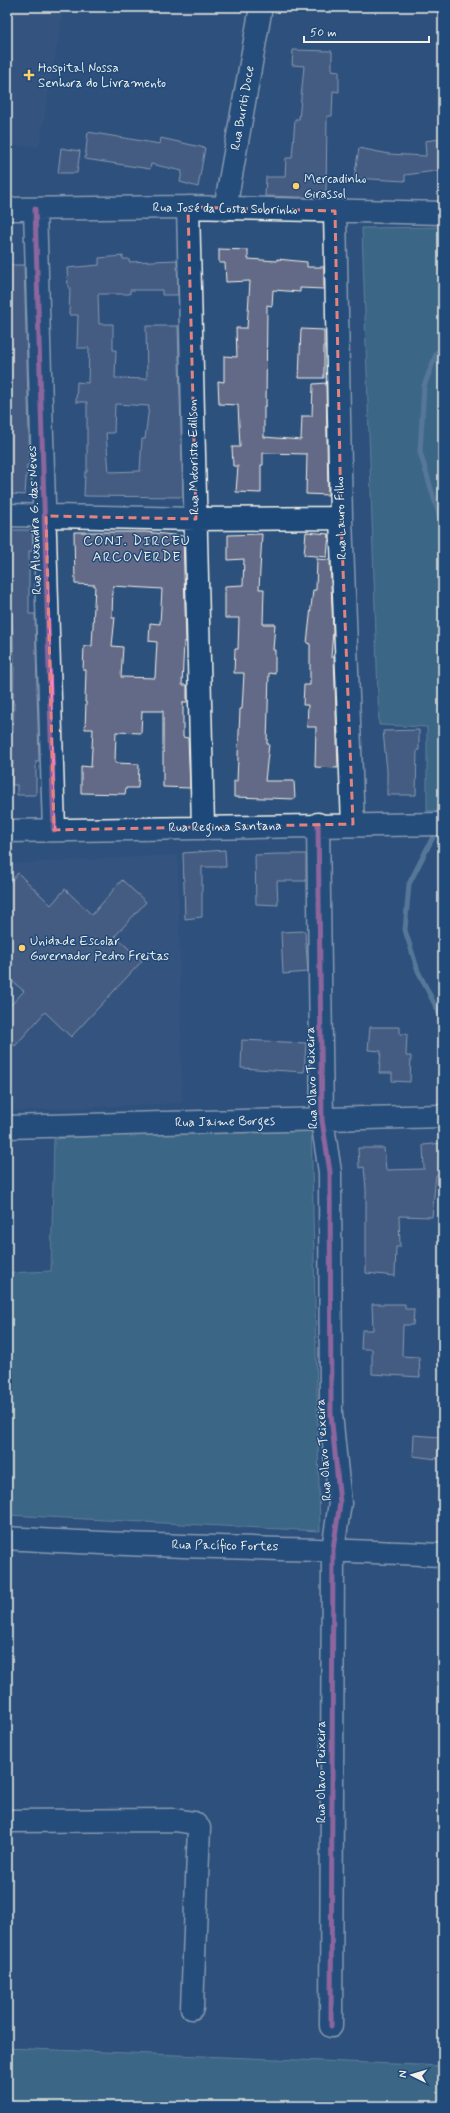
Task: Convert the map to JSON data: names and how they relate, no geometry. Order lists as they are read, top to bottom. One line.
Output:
{"streets":{"street":["Rua Buriti Doce","Rua José da Costa Sobrinho","Rua Motorista Edilson","Rua Lauro Filho","Rua Alexandra G. das Neves","Rua Regina Santana","Rua Olavo Teixeira","Rua Jaime Borges","Rua Pacífico Fortes"]},"crossings":[["Rua Buriti Doce","Rua José da Costa Sobrinho"],["Rua José da Costa Sobrinho","Rua Motorista Edilson"],["Rua José da Costa Sobrinho","Rua Lauro Filho"],["Rua José da Costa Sobrinho","Rua Alexandra G. das Neves"],["Rua Motorista Edilson","Rua Regina Santana"],["Rua Lauro Filho","Rua Regina Santana"],["Rua Alexandra G. das Neves","Rua Regina Santana"],["Rua Regina Santana","Rua Olavo Teixeira"],["Rua Olavo Teixeira","Rua Jaime Borges"],["Rua Olavo Teixeira","Rua Pacífico Fortes"]],"districts":["CONJ. DIRCEU ARCOVERDE"],"places":{"health":["Hospital Nossa Senhora do Livramento"],"other":["Mercadinho Girassol","Unidade Escolar Governador Pedro Freitas"]},"scale_bar":"50 m","north":"left"}
